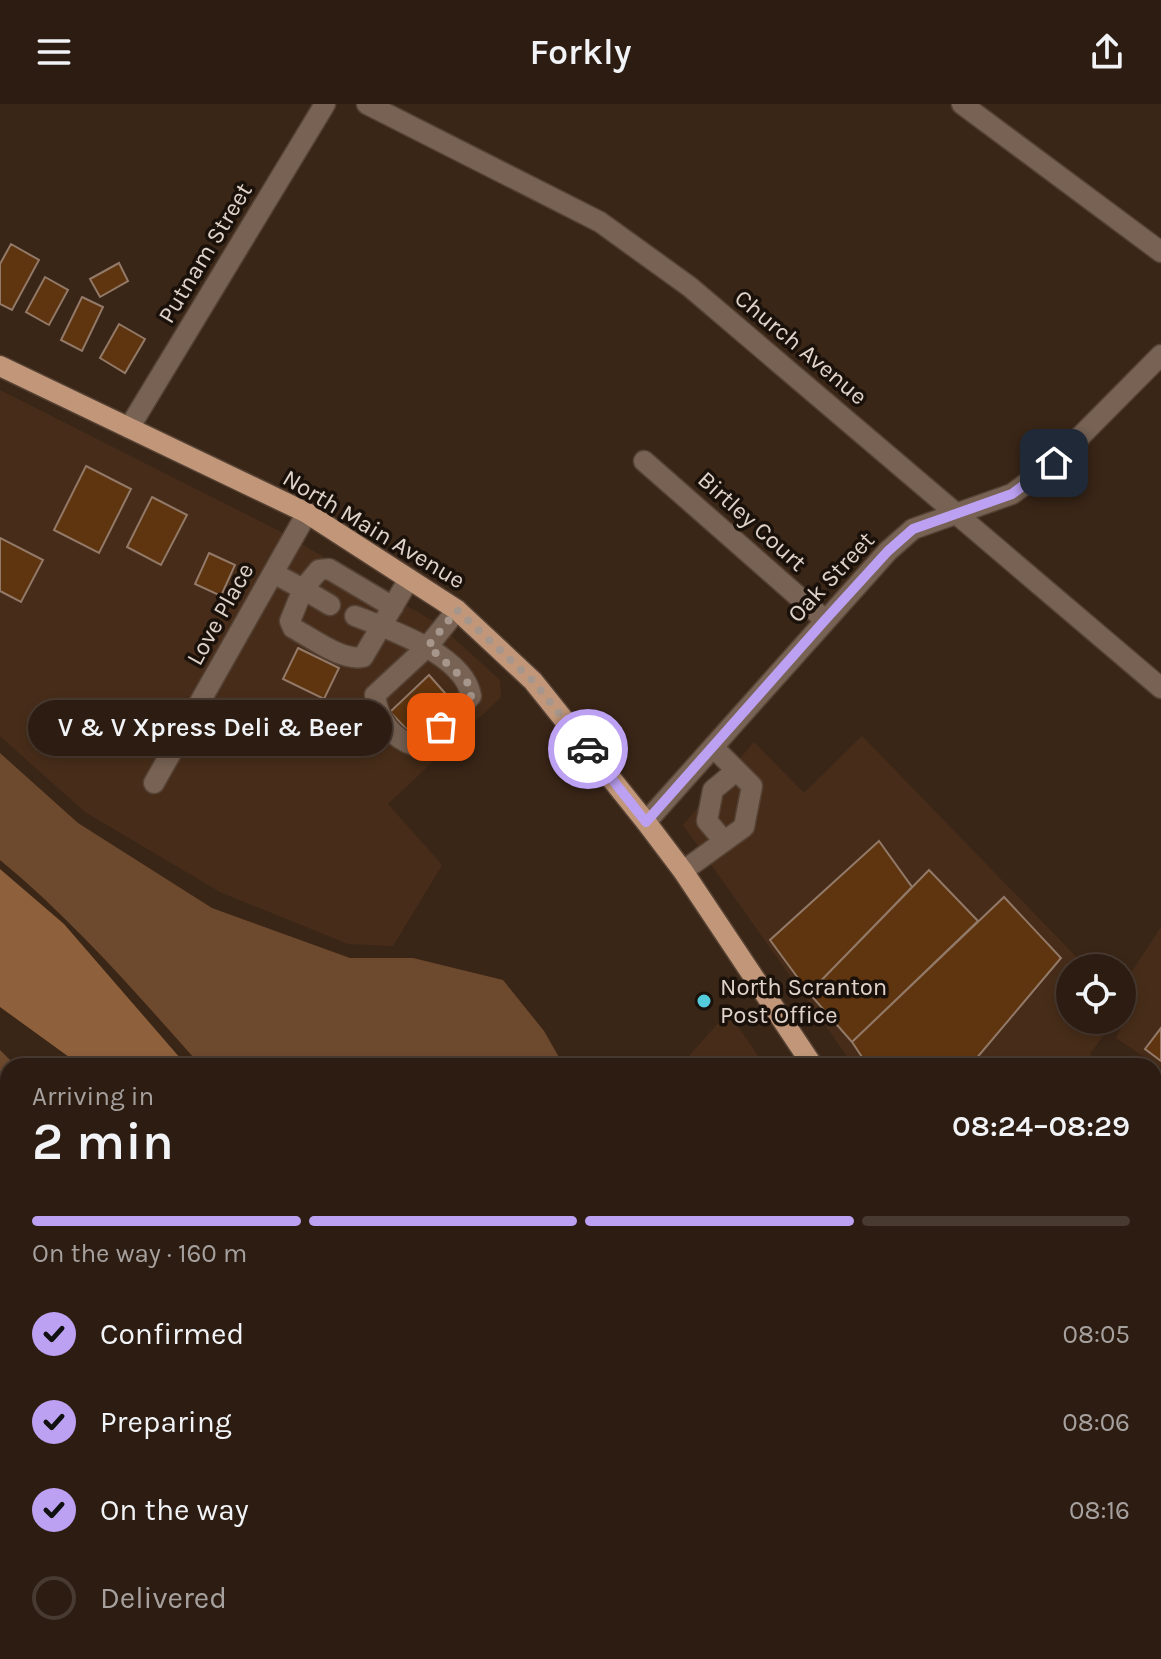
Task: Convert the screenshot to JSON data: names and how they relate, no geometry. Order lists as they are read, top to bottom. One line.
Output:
{"streets":{"main road":["North Main Avenue"],"street":["Putnam Street","Church Avenue","Birtley Court","Oak Street","Love Place"]},"crossings":[["Putnam Street","North Main Avenue"],["Church Avenue","Oak Street"],["Birtley Court","Oak Street"],["North Main Avenue","Oak Street"],["North Main Avenue","Love Place"]],"places":["V & V Xpress Deli & Beer","North Scranton Post Office"],"page":{"header":"Forkly","bubble":"V & V Xpress Deli & Beer","heading":["2 min","Arriving in","08:24–08:29"],"bar":"On the way · 160 m","list":[["Confirmed","08:05"],["Preparing","08:06"],["On the way","08:16"],"Delivered"]}}
